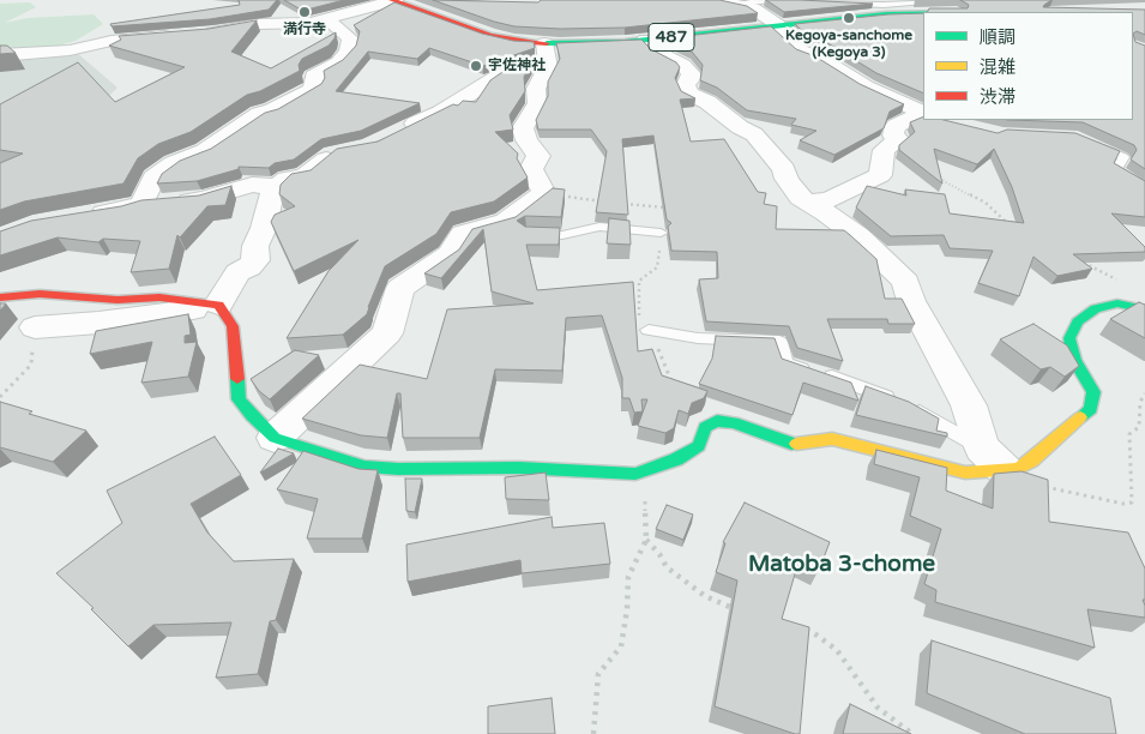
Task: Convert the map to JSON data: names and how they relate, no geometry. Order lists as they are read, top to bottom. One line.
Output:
{"streets":{"main road":["487"]},"districts":["Matoba 3-chome"],"places":["満行寺","Kegoya-sanchome (Kegoya 3)","宇佐神社"],"legend":["順調","混雑","渋滞"]}
